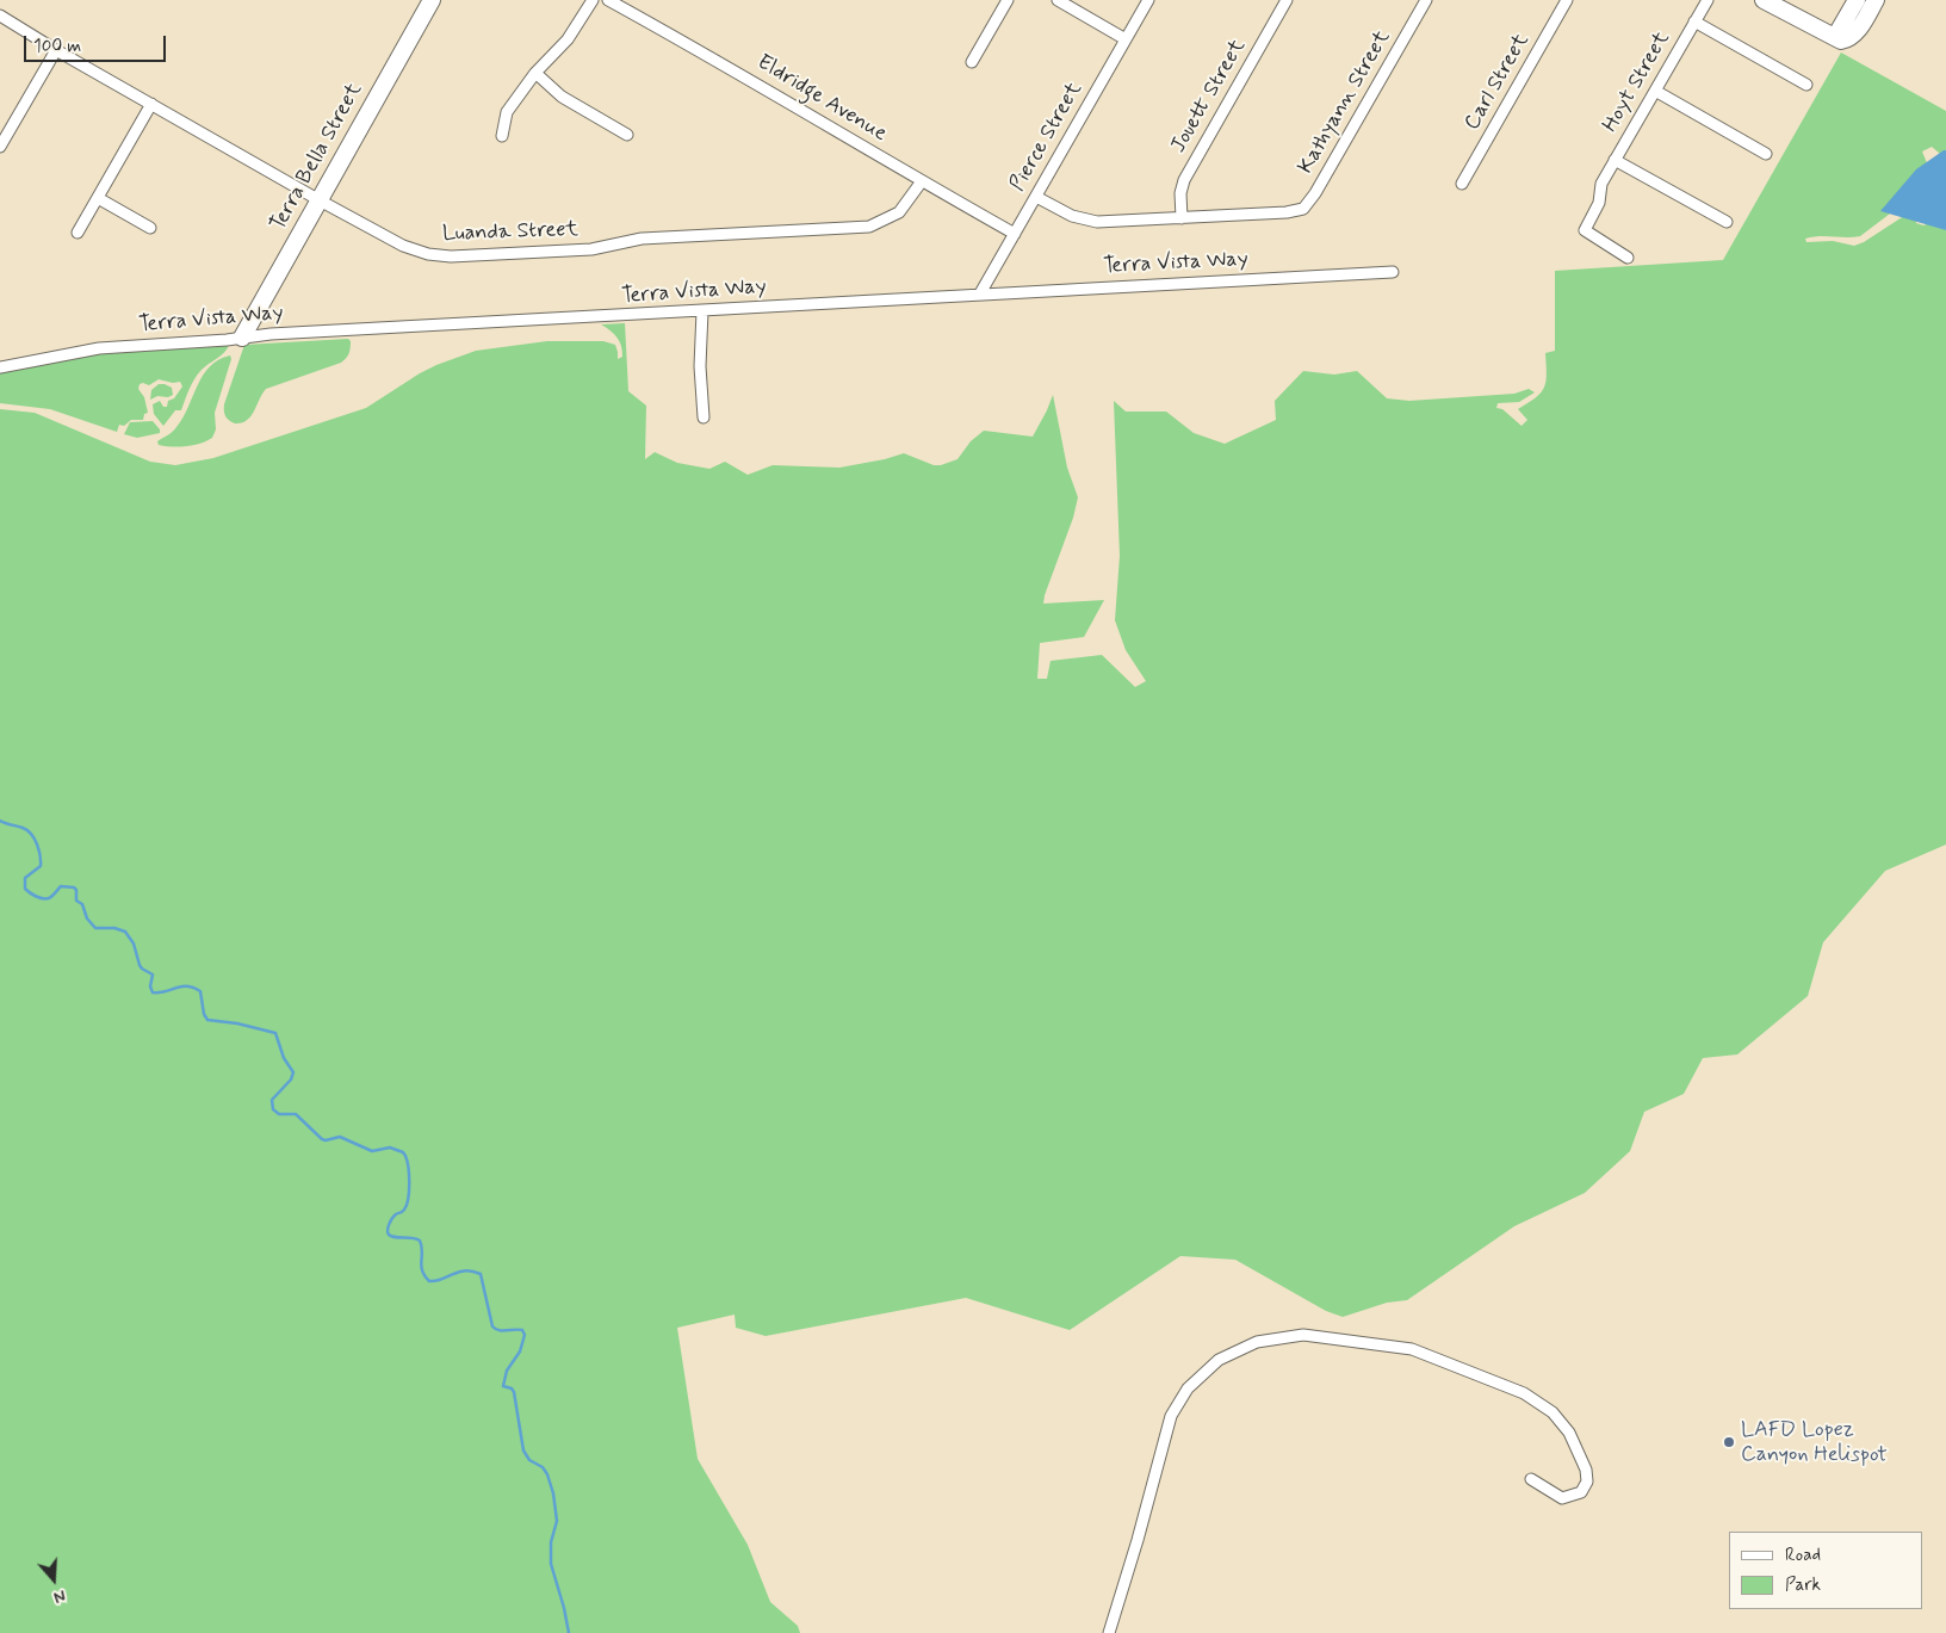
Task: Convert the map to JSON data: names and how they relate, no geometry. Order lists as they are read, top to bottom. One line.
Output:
{"streets":{"street":["Carl Street","Hoyt Street","Jouett Street","Eldridge Avenue","Kathyann Street","Pierce Street","Terra Bella Street","Luanda Street","Terra Vista Way"]},"crossings":[["Jouett Street","Kathyann Street"],["Eldridge Avenue","Pierce Street"],["Eldridge Avenue","Luanda Street"],["Pierce Street","Terra Vista Way"],["Terra Bella Street","Luanda Street"],["Terra Bella Street","Terra Vista Way"]],"places":["LAFD Lopez Canyon Helispot"],"legend":["Road","Park"],"scale_bar":"100 m","north":"bottom"}
